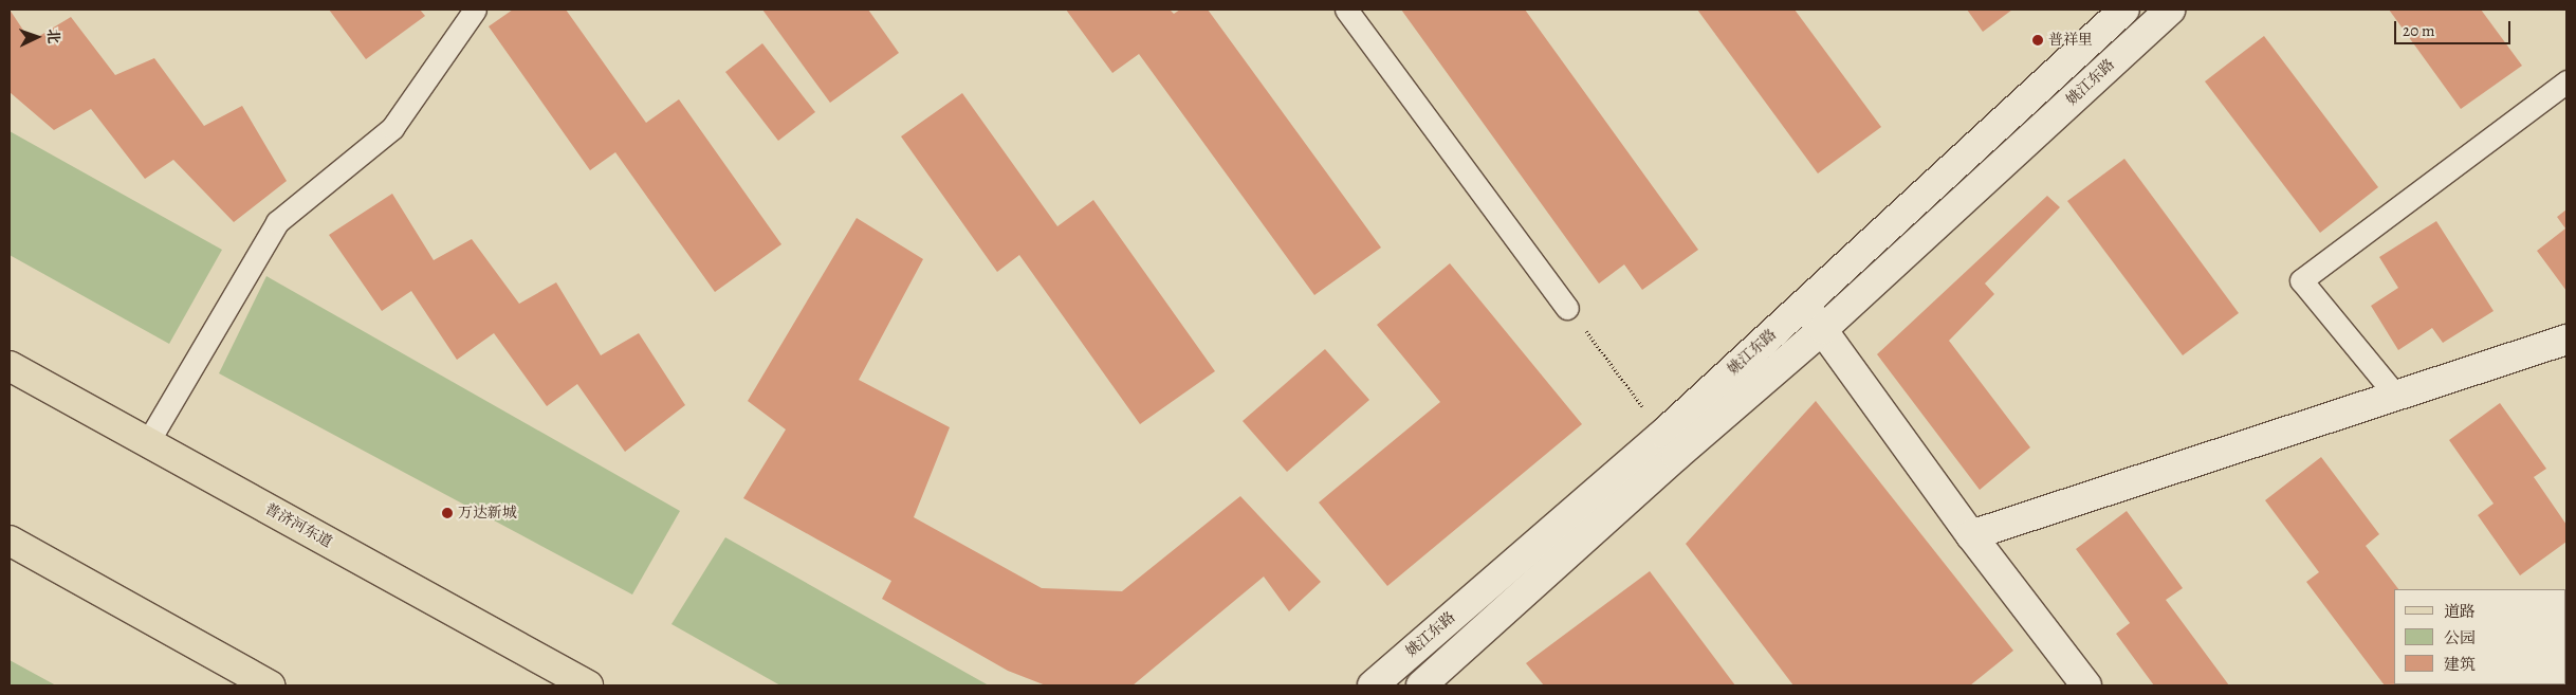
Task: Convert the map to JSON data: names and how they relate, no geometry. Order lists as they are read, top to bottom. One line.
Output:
{"streets":{"main road":["普济河东道"],"street":["姚江东路"]},"places":["普祥里","万达新城"],"legend":["道路","公园","建筑"],"scale_bar":"20 m","north":"right"}
